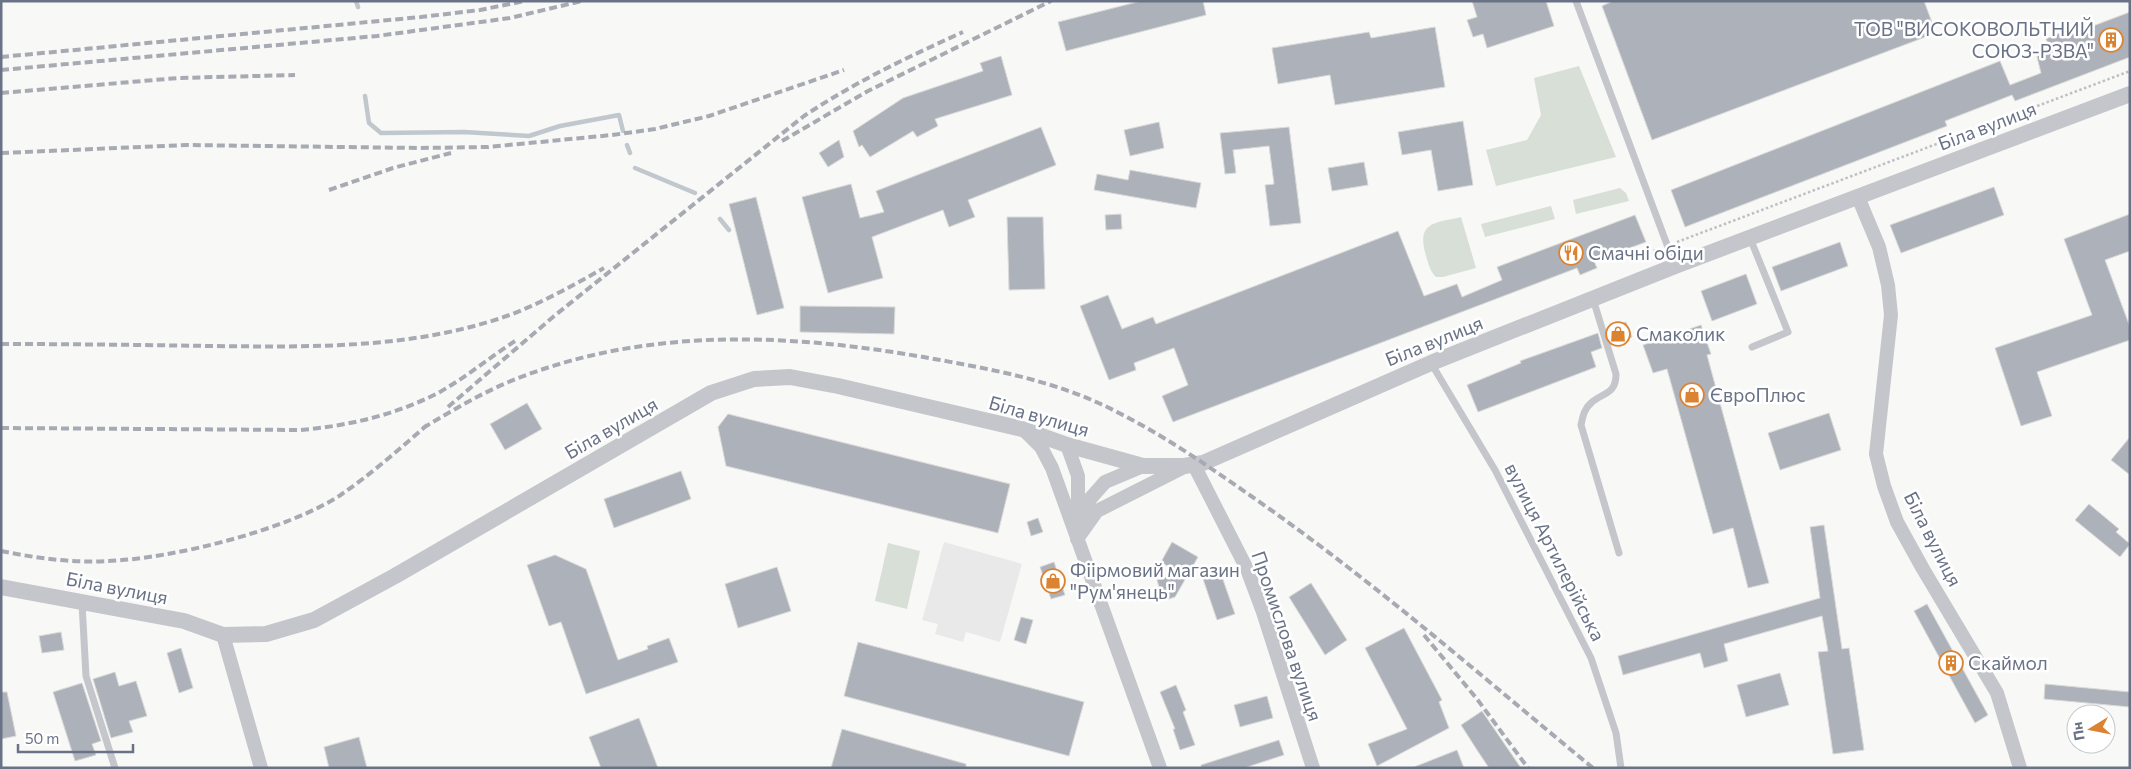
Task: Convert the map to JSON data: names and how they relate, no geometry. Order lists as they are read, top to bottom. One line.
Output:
{"streets":{"street":["Біла вулиця","Промислова вулиця"],"lane":["вулиця Артилерійська"]},"crossings":[["Біла вулиця","вулиця Артилерійська"],["Біла вулиця","Промислова вулиця"]],"places":{"building":["ТОВ \"ВИСОКОВОЛЬТНИЙ СОЮЗ-РЗВА\"","Скаймол"],"restaurant":["Смачні обіди"],"shop":["Смаколик","ЄвроПлюс","Фіірмовий магазин \"Рум'янець\""]},"scale_bar":"50 m","north":"left"}
